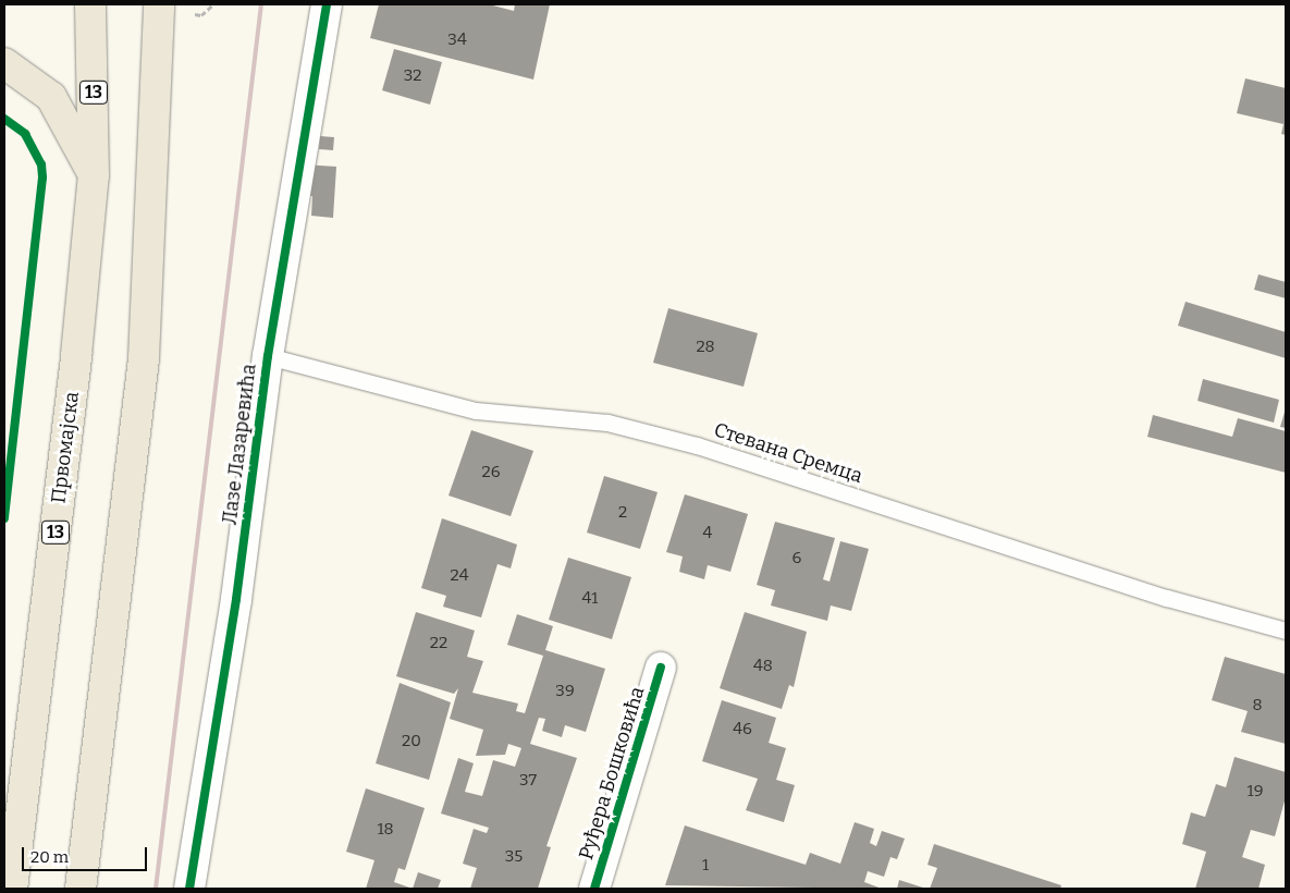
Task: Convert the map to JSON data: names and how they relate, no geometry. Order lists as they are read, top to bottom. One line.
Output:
{"streets":{"main road":["13","Првомајска"],"street":["Лазе Лазаревића","Руђера Бошковића"],"lane":["Стевана Сремца"]},"crossings":[["Лазе Лазаревића","Стевана Сремца"]],"house_numbers":["34","32","28","26","2","4","6","24","41","22","48","39","8","46","20","37","19","18","35","1"],"scale_bar":"20 m"}
